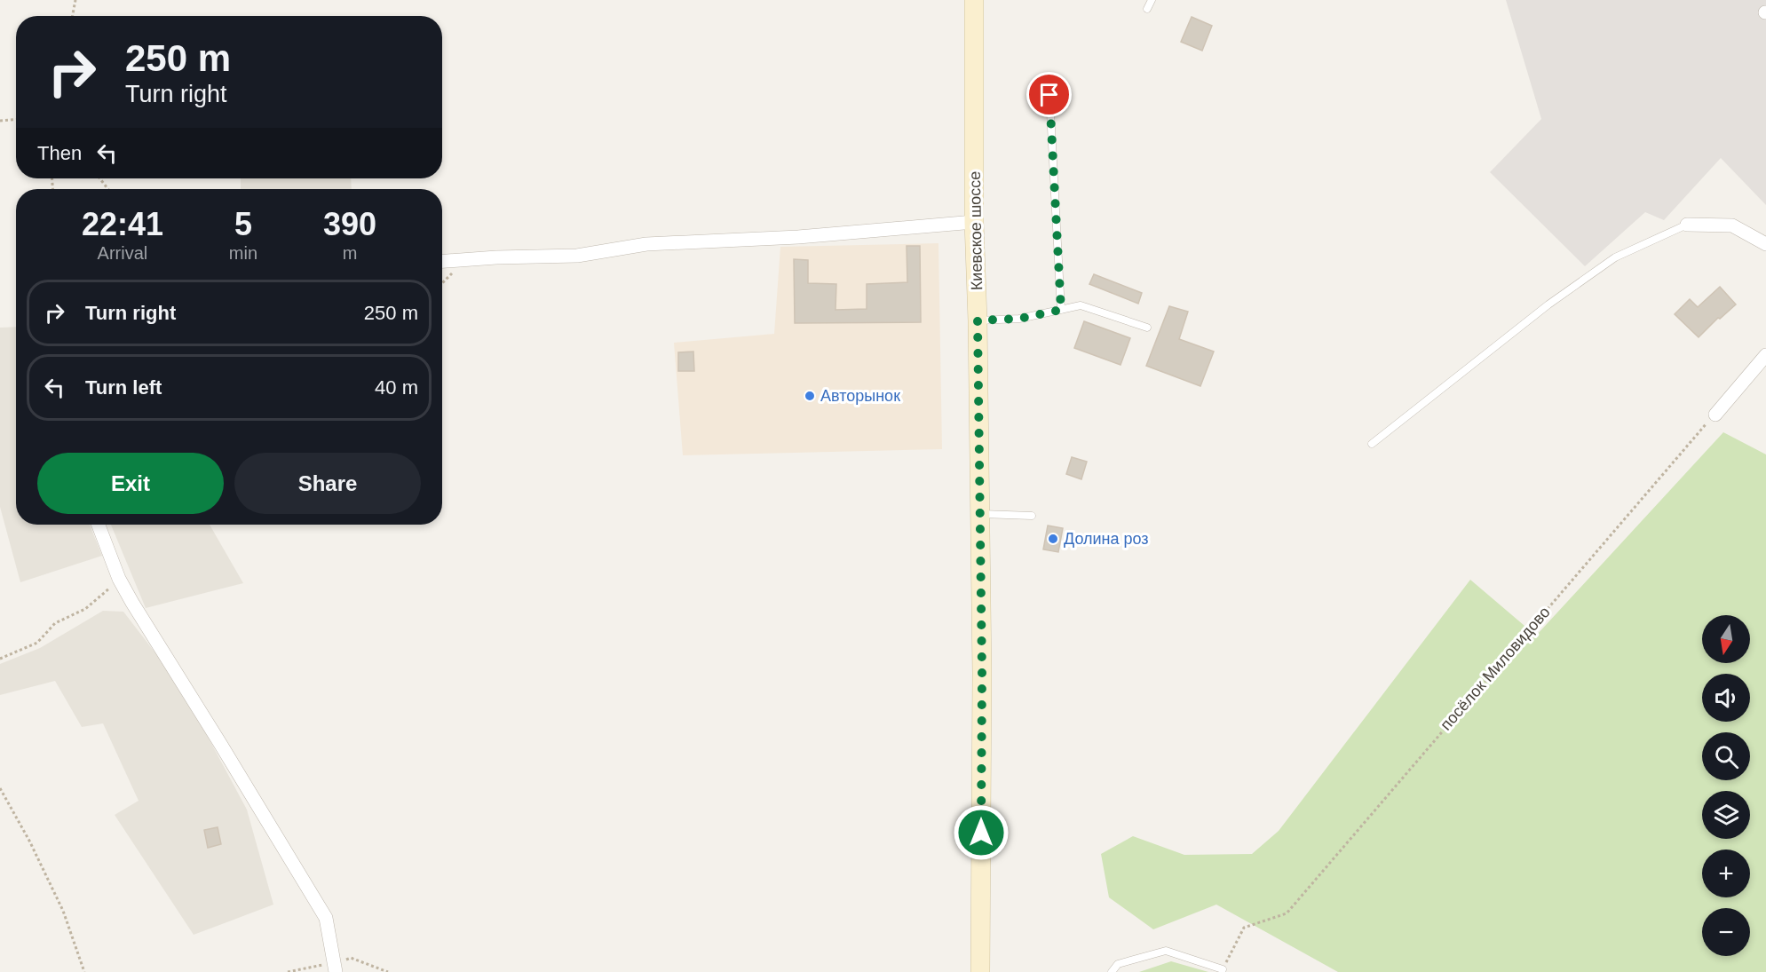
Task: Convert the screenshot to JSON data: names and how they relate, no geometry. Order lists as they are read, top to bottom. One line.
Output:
{"streets":{"main road":["Киевское шоссе"],"path":["посёлок Миловидово"]},"places":["Авторынок","Долина роз"],"north":"bottom","page":{"turn":["250 m","Turn right"],"then":"Then","eta":["22:41","Arrival","5","min","390","m"],"list":[{"name":"Turn right","value":"250 m"},{"name":"Turn left","value":"40 m"}],"buttons":["Exit","Share"],"map_buttons":["+","−"]}}
